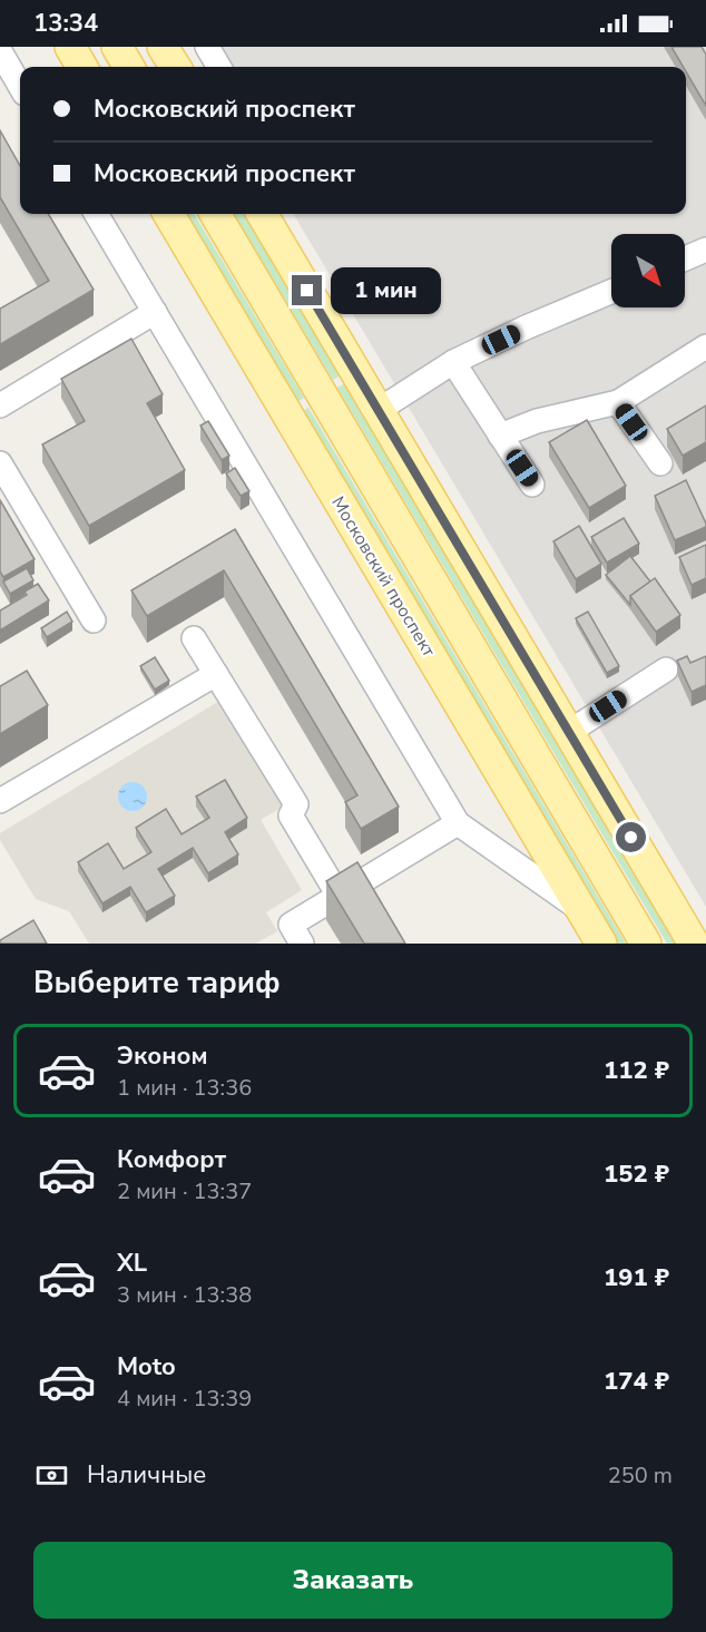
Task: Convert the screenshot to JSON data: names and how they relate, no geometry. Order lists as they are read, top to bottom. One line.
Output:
{"streets":{"main road":["Московский проспект"]},"north":"bottom right","page":{"status":"13:34","banner":["Московский проспект","Московский проспект"],"bubble":"1 мин","heading":"Выберите тариф","list":[{"name":"Эконом","note":"1 мин · 13:36","value":"112 ₽"},{"name":"Комфорт","note":"2 мин · 13:37","value":"152 ₽"},{"name":"XL","note":"3 мин · 13:38","value":"191 ₽"},{"name":"Moto","note":"4 мин · 13:39","value":"174 ₽"}],"pay":["Наличные","250 m"],"buttons":"Заказать"}}
